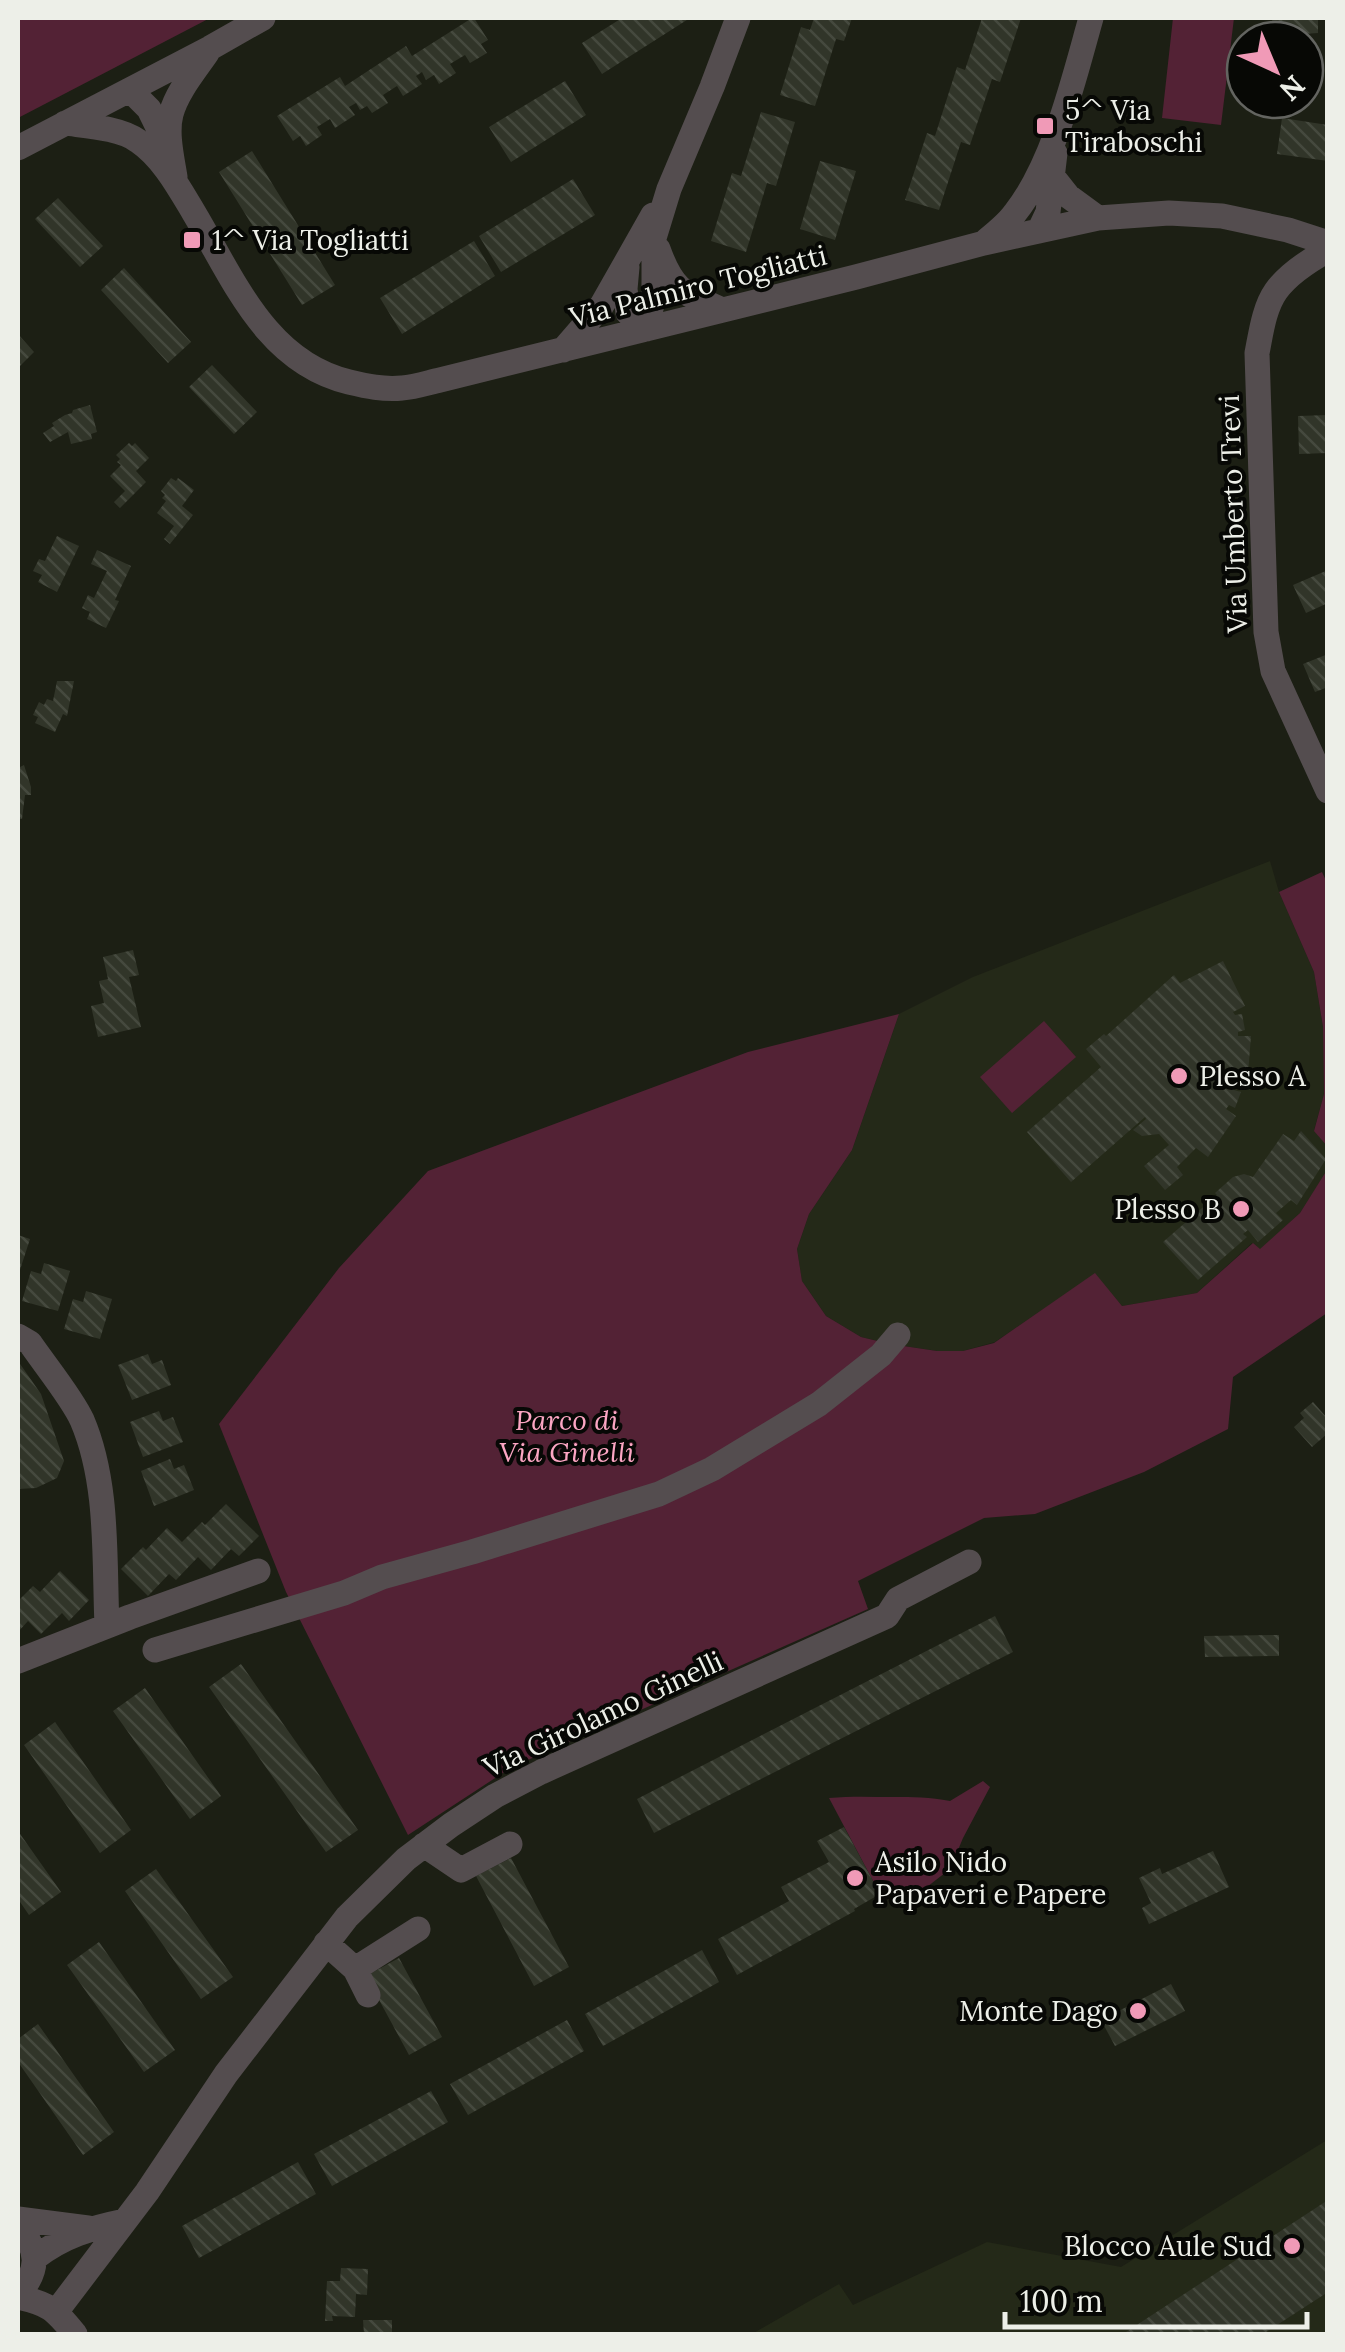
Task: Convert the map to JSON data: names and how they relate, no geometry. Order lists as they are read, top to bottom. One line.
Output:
{"streets":{"street":["Via Palmiro Togliatti","Via Umberto Trevi","Via Girolamo Ginelli"]},"crossings":[["Via Palmiro Togliatti","Via Umberto Trevi"]],"parks":["Parco di Via Ginelli"],"places":{"transit":["5^ Via Tiraboschi","1^ Via Togliatti"],"other":["Plesso A","Plesso B","Asilo Nido Papaveri e Papere","Monte Dago","Blocco Aule Sud"]},"scale_bar":"100 m","north":"bottom right"}
